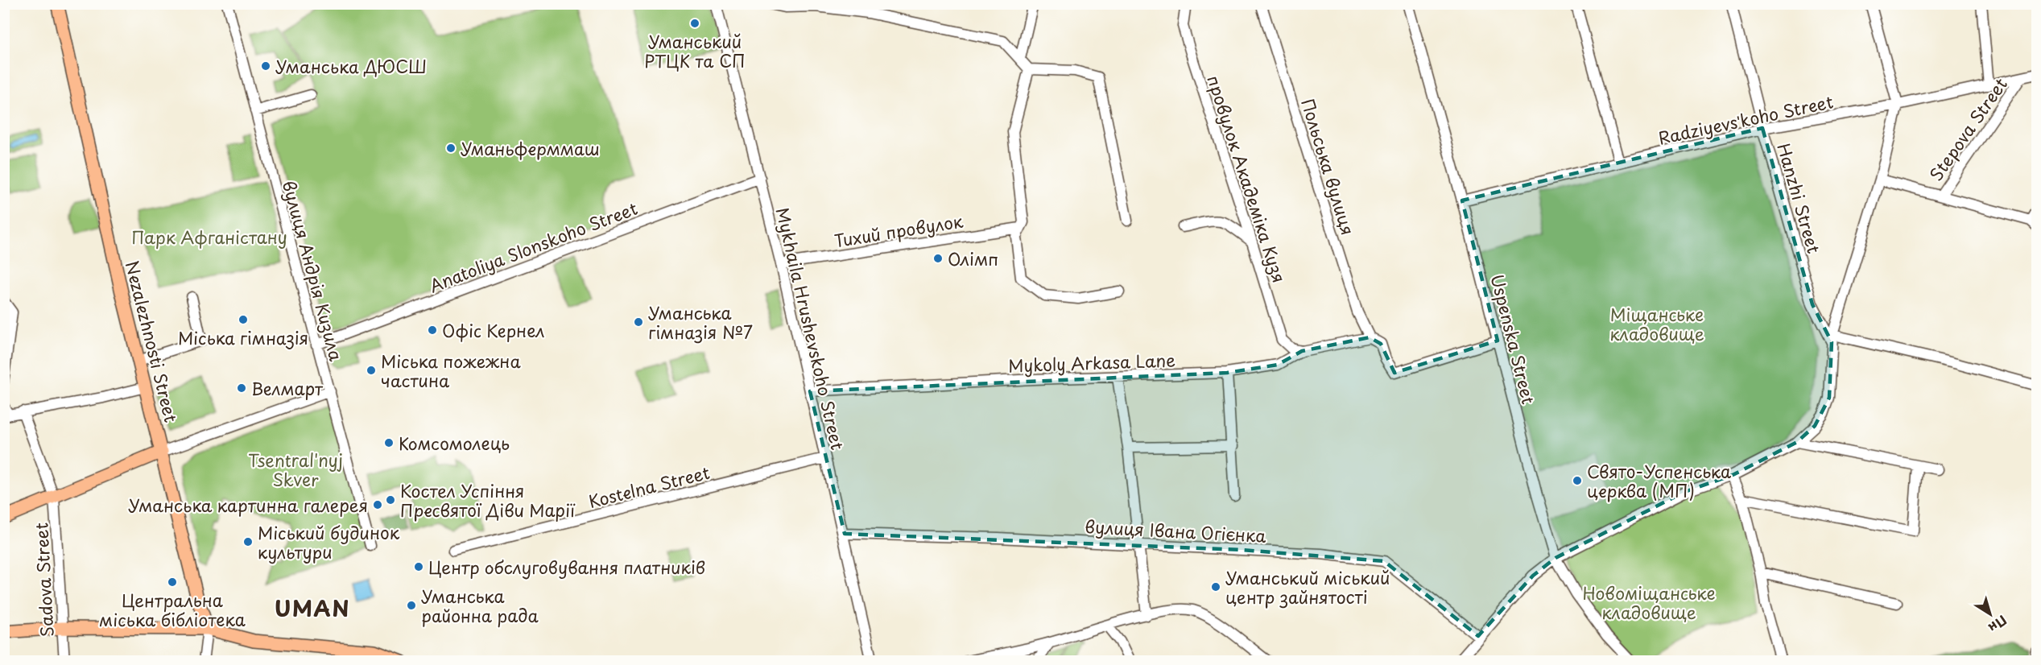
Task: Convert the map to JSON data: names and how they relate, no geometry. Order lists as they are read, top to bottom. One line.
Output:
{"streets":{"main road":["Nezalezhnosti Street"],"street":["Radziyevsʹkoho Street","Stepova Street","Польська вулиця","провулок Академіка Кузя","Hanzhi Street","Тихий провулок","Anatoliya Slonskoho Street","вулиця Андрія Кизила","Mykhaila Hrushevskoho Street","Uspenska Street","Mykoly Arkasa Lane","Kostelna Street","вулиця Івана Огієнка","Sadova Street"]},"crossings":[["Radziyevsʹkoho Street","Stepova Street"],["Radziyevsʹkoho Street","Hanzhi Street"],["Radziyevsʹkoho Street","Uspenska Street"],["Польська вулиця","Uspenska Street"],["Польська вулиця","Mykoly Arkasa Lane"],["провулок Академіка Кузя","Mykoly Arkasa Lane"],["Тихий провулок","Mykhaila Hrushevskoho Street"],["Anatoliya Slonskoho Street","вулиця Андрія Кизила"],["Anatoliya Slonskoho Street","Mykhaila Hrushevskoho Street"],["Mykhaila Hrushevskoho Street","Mykoly Arkasa Lane"],["Mykhaila Hrushevskoho Street","Kostelna Street"],["Mykhaila Hrushevskoho Street","вулиця Івана Огієнка"]],"districts":["UMAN"],"parks":["Парк Афганістану","Міщанське кладовище","Tsentral'nyj Skver","Новоміщанське кладовище"],"places":["Уманський РТЦК та СП","Уманська ДЮСШ","Уманьферммаш","Олімп","Міська гімназія","Уманська гімназія №7","Офіс Кернел","Міська пожежна частина","Велмарт","Комсомолець","Свято-Успенська церква (МП)","Костел Успіння Пресвятої Діви Марії","Уманська картинна галерея","Міський будинок культури","Центр обслуговування платників","Центральна міська бібліотека","Уманський міський центр зайнятості","Уманська районна рада"],"north":"bottom right"}
